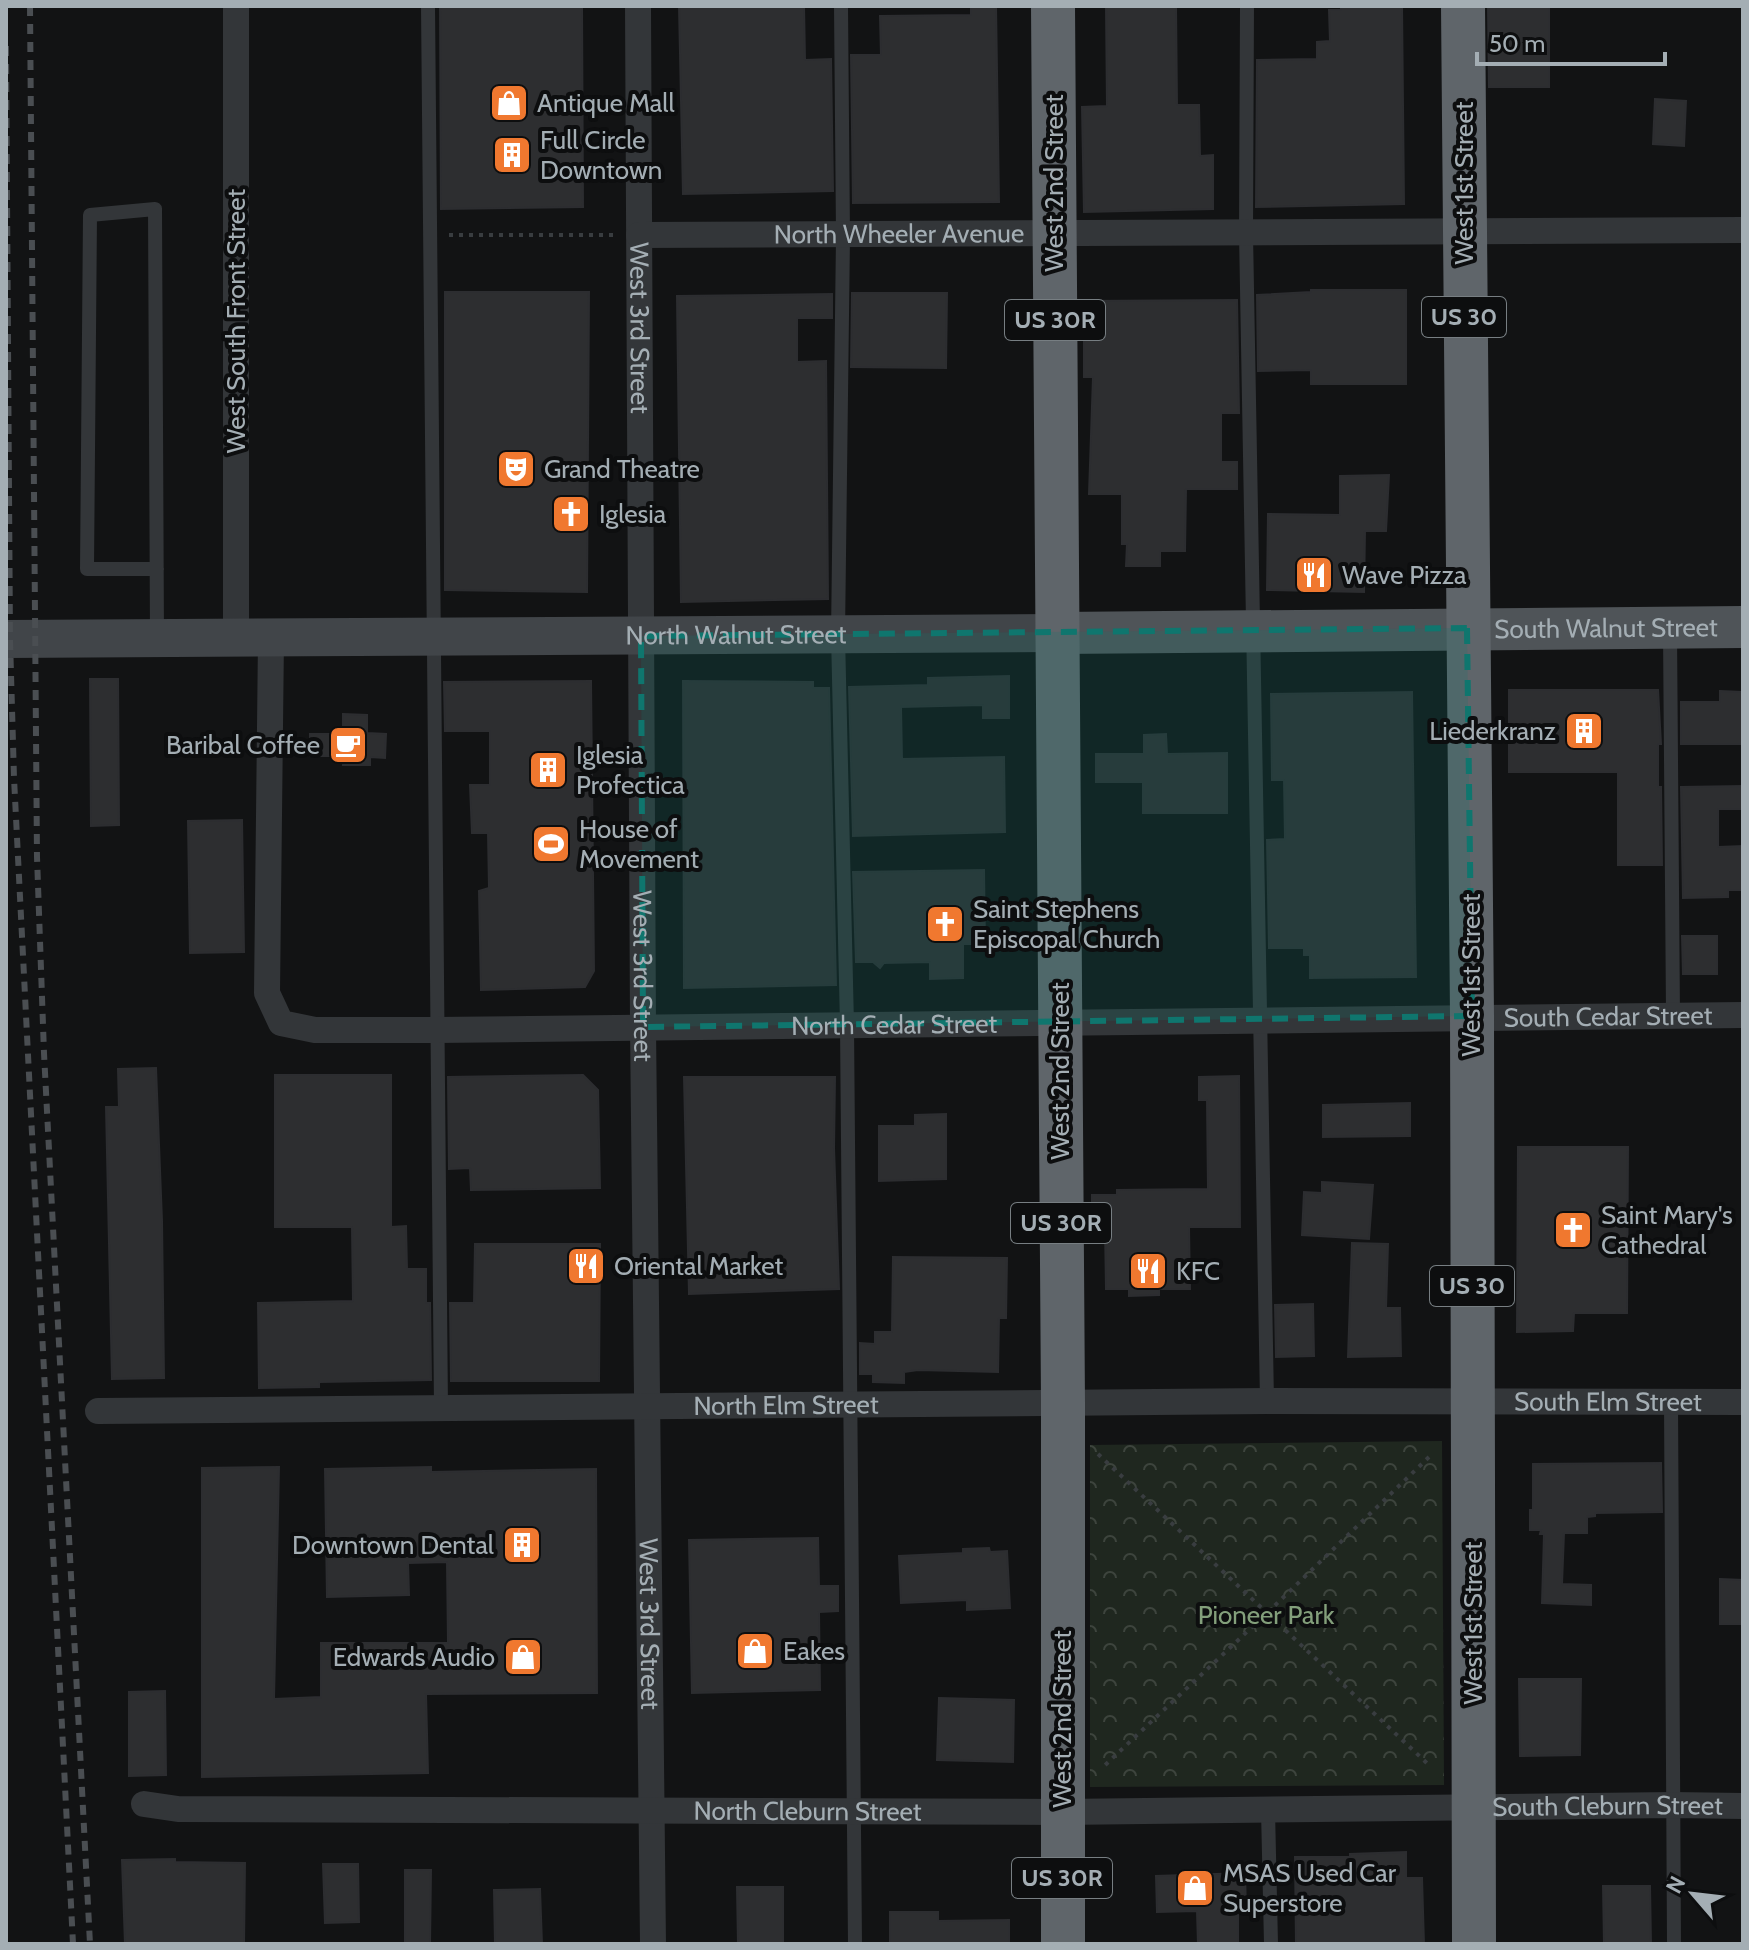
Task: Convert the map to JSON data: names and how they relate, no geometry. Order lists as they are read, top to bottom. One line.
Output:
{"streets":{"highway":["West 2nd Street","West 1st Street","US 30","US 30R"],"main road":["South Walnut Street","North Walnut Street"],"street":["North Wheeler Avenue","West South Front Street","West 3rd Street","South Cedar Street","North Cedar Street","South Elm Street","North Elm Street","South Cleburn Street","North Cleburn Street"]},"crossings":[["West 2nd Street","North Wheeler Avenue"],["West 2nd Street","North Walnut Street"],["West 2nd Street","North Cedar Street"],["West 2nd Street","North Elm Street"],["West 2nd Street","North Cleburn Street"],["West 1st Street","North Wheeler Avenue"],["West 1st Street","South Walnut Street"],["West 1st Street","North Walnut Street"],["West 1st Street","South Cedar Street"],["West 1st Street","North Cedar Street"],["West 1st Street","South Elm Street"],["West 1st Street","North Elm Street"],["West 1st Street","South Cleburn Street"],["West 1st Street","North Cleburn Street"],["North Wheeler Avenue","West 3rd Street"],["West South Front Street","North Walnut Street"],["West South Front Street","North Cedar Street"],["West 3rd Street","North Walnut Street"],["West 3rd Street","North Cedar Street"],["West 3rd Street","North Elm Street"],["West 3rd Street","North Cleburn Street"],["South Walnut Street","North Walnut Street"],["South Cedar Street","North Cedar Street"],["South Elm Street","North Elm Street"],["South Cleburn Street","North Cleburn Street"]],"parks":["Pioneer Park"],"places":{"shop":["Antique Mall","Eakes","Edwards Audio","MSAS Used Car Superstore"],"building":["Full Circle Downtown","Liederkranz","Iglesia Profectica","Downtown Dental"],"theatre":["Grand Theatre"],"church":["Iglesia","Saint Stephens Episcopal Church","Saint Mary's Cathedral"],"restaurant":["Wave Pizza","Oriental Market","KFC"],"cafe":["Baribal Coffee"],"sports":["House of Movement"]},"scale_bar":"50 m","north":"top left"}
